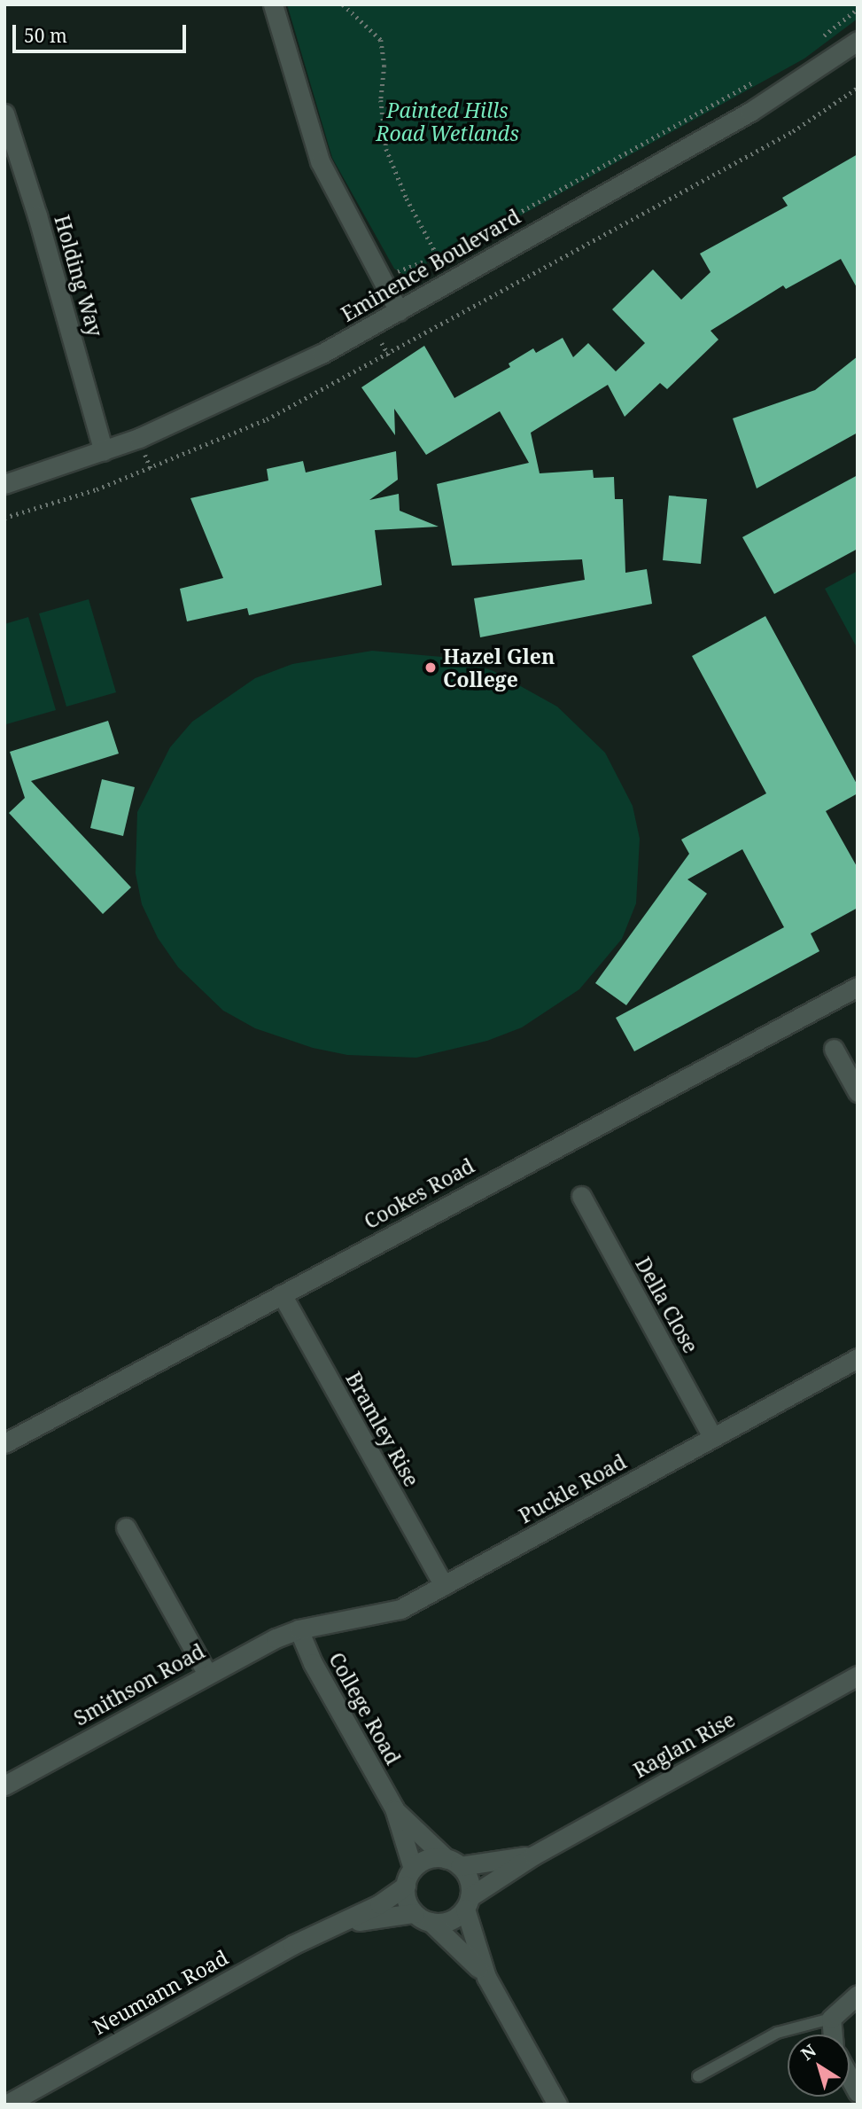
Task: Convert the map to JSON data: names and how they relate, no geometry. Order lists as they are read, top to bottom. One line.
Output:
{"streets":{"street":["Eminence Boulevard","Holding Way","Cookes Road","Della Close","Bramley Rise","Puckle Road","Smithson Road","College Road","Raglan Rise","Neumann Road"]},"crossings":[["Eminence Boulevard","Holding Way"],["Cookes Road","Bramley Rise"],["Della Close","Puckle Road"],["Bramley Rise","Puckle Road"],["Puckle Road","Smithson Road"],["Puckle Road","College Road"],["Smithson Road","College Road"],["College Road","Raglan Rise"],["College Road","Neumann Road"],["Raglan Rise","Neumann Road"]],"parks":["Painted Hills Road Wetlands"],"places":["Hazel Glen College"],"scale_bar":"50 m","north":"top left"}
